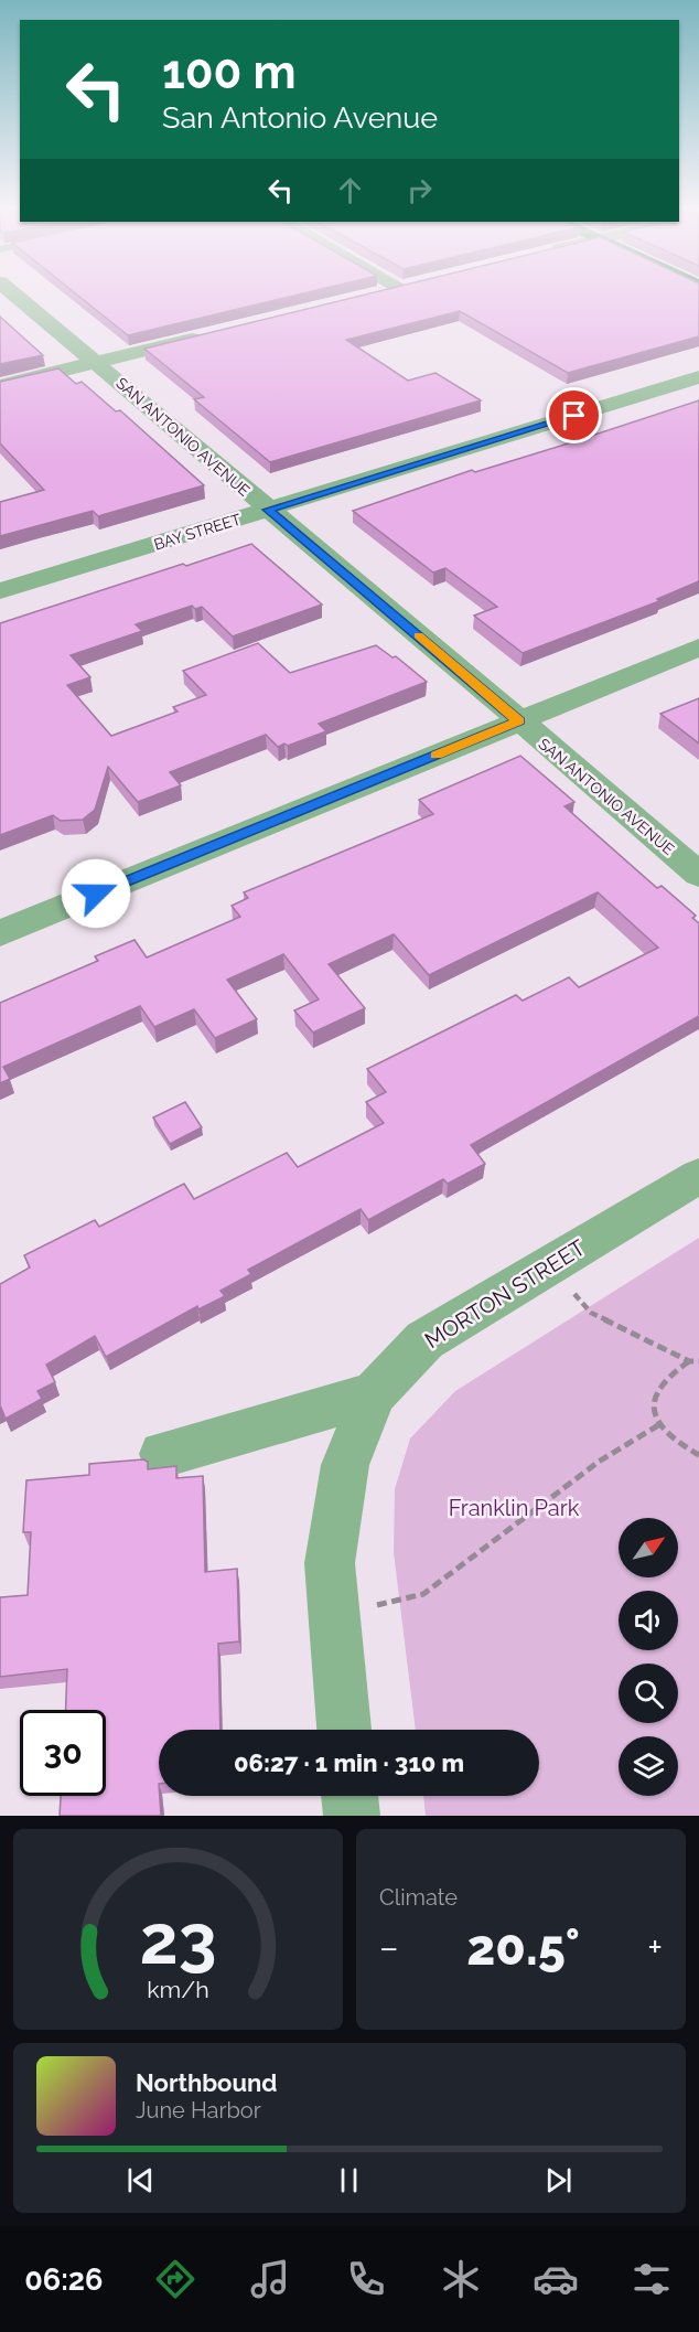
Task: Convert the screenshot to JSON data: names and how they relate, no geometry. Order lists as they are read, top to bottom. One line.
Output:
{"streets":{"street":["SAN ANTONIO AVENUE","BAY STREET","MORTON STREET"]},"crossings":[["SAN ANTONIO AVENUE","BAY STREET"]],"parks":["Franklin Park"],"north":"top right","page":{"turn":["100 m","San Antonio Avenue"],"limit":"30","trip":"06:27 · 1 min · 310 m","tile":"Climate","heat":["−","20.5°","+"],"song":["Northbound","June Harbor"],"tabs":"06:26","gauge":["23","km/h"]}}
